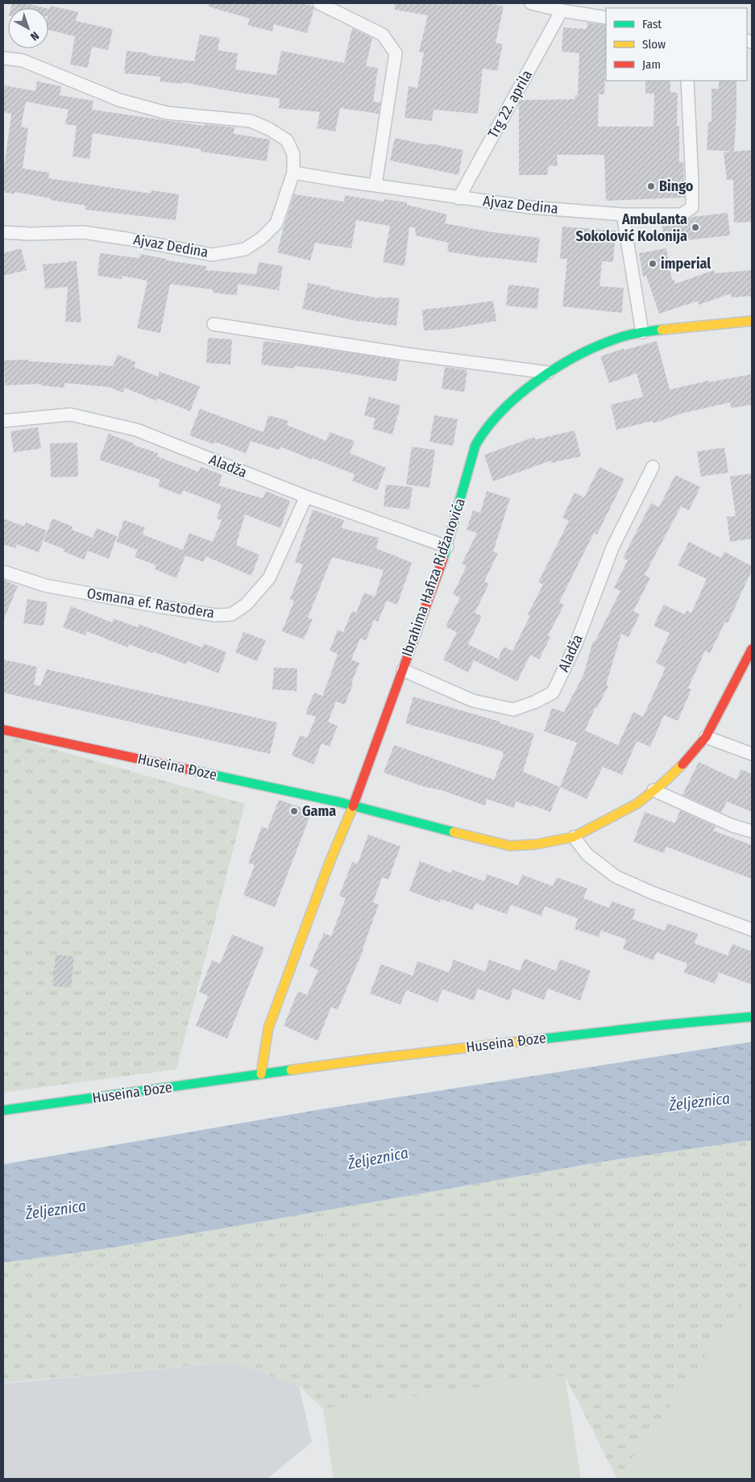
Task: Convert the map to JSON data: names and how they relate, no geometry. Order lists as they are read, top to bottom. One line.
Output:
{"streets":{"street":["Trg 22. aprila","Ajvaz Dedina","Aladža","Ibrahima Hafiza Ridžanovića","Osmana ef. Rastodera","Huseina Đoze"]},"crossings":[["Trg 22. aprila","Ajvaz Dedina"],["Aladža","Ibrahima Hafiza Ridžanovića"],["Aladža","Osmana ef. Rastodera"],["Ibrahima Hafiza Ridžanovića","Huseina Đoze"]],"water":["Željeznica"],"places":["Bingo","Ambulanta Sokolović Kolonija","imperial","Gama"],"legend":["Fast","Slow","Jam"],"north":"bottom right"}
